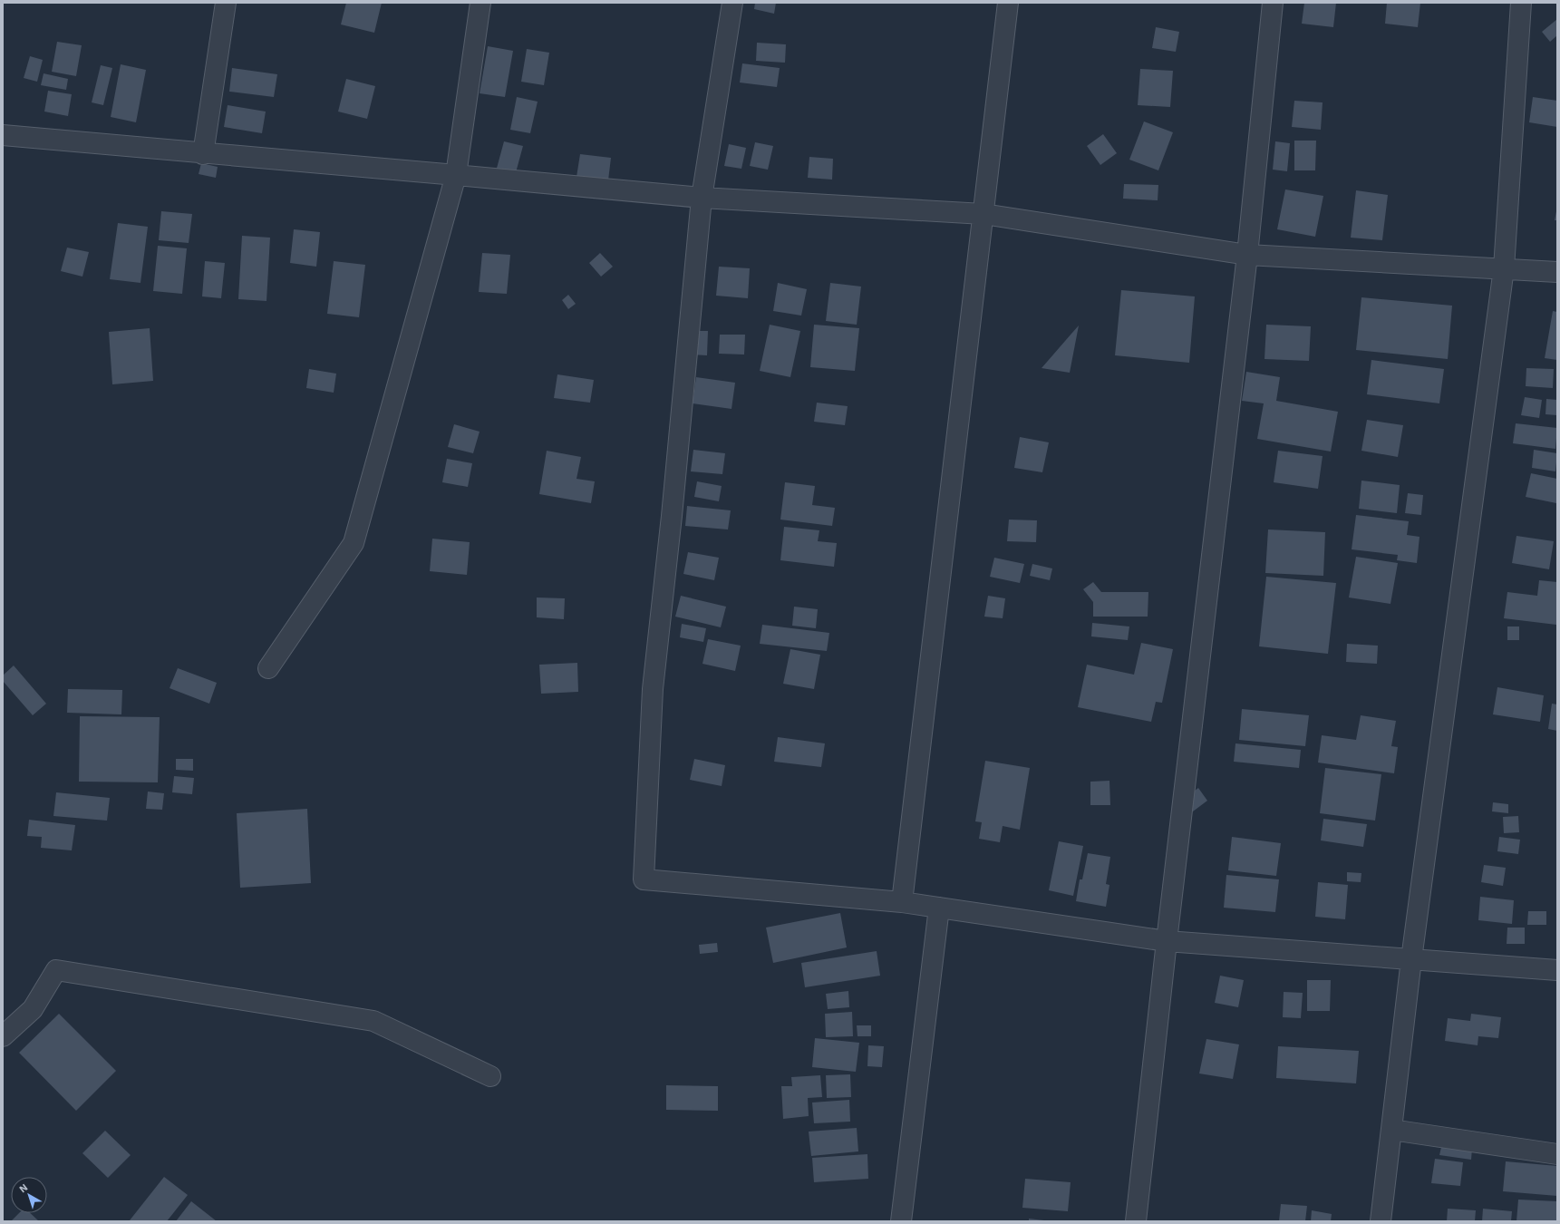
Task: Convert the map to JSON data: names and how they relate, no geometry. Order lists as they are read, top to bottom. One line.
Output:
{"north":"top left"}
